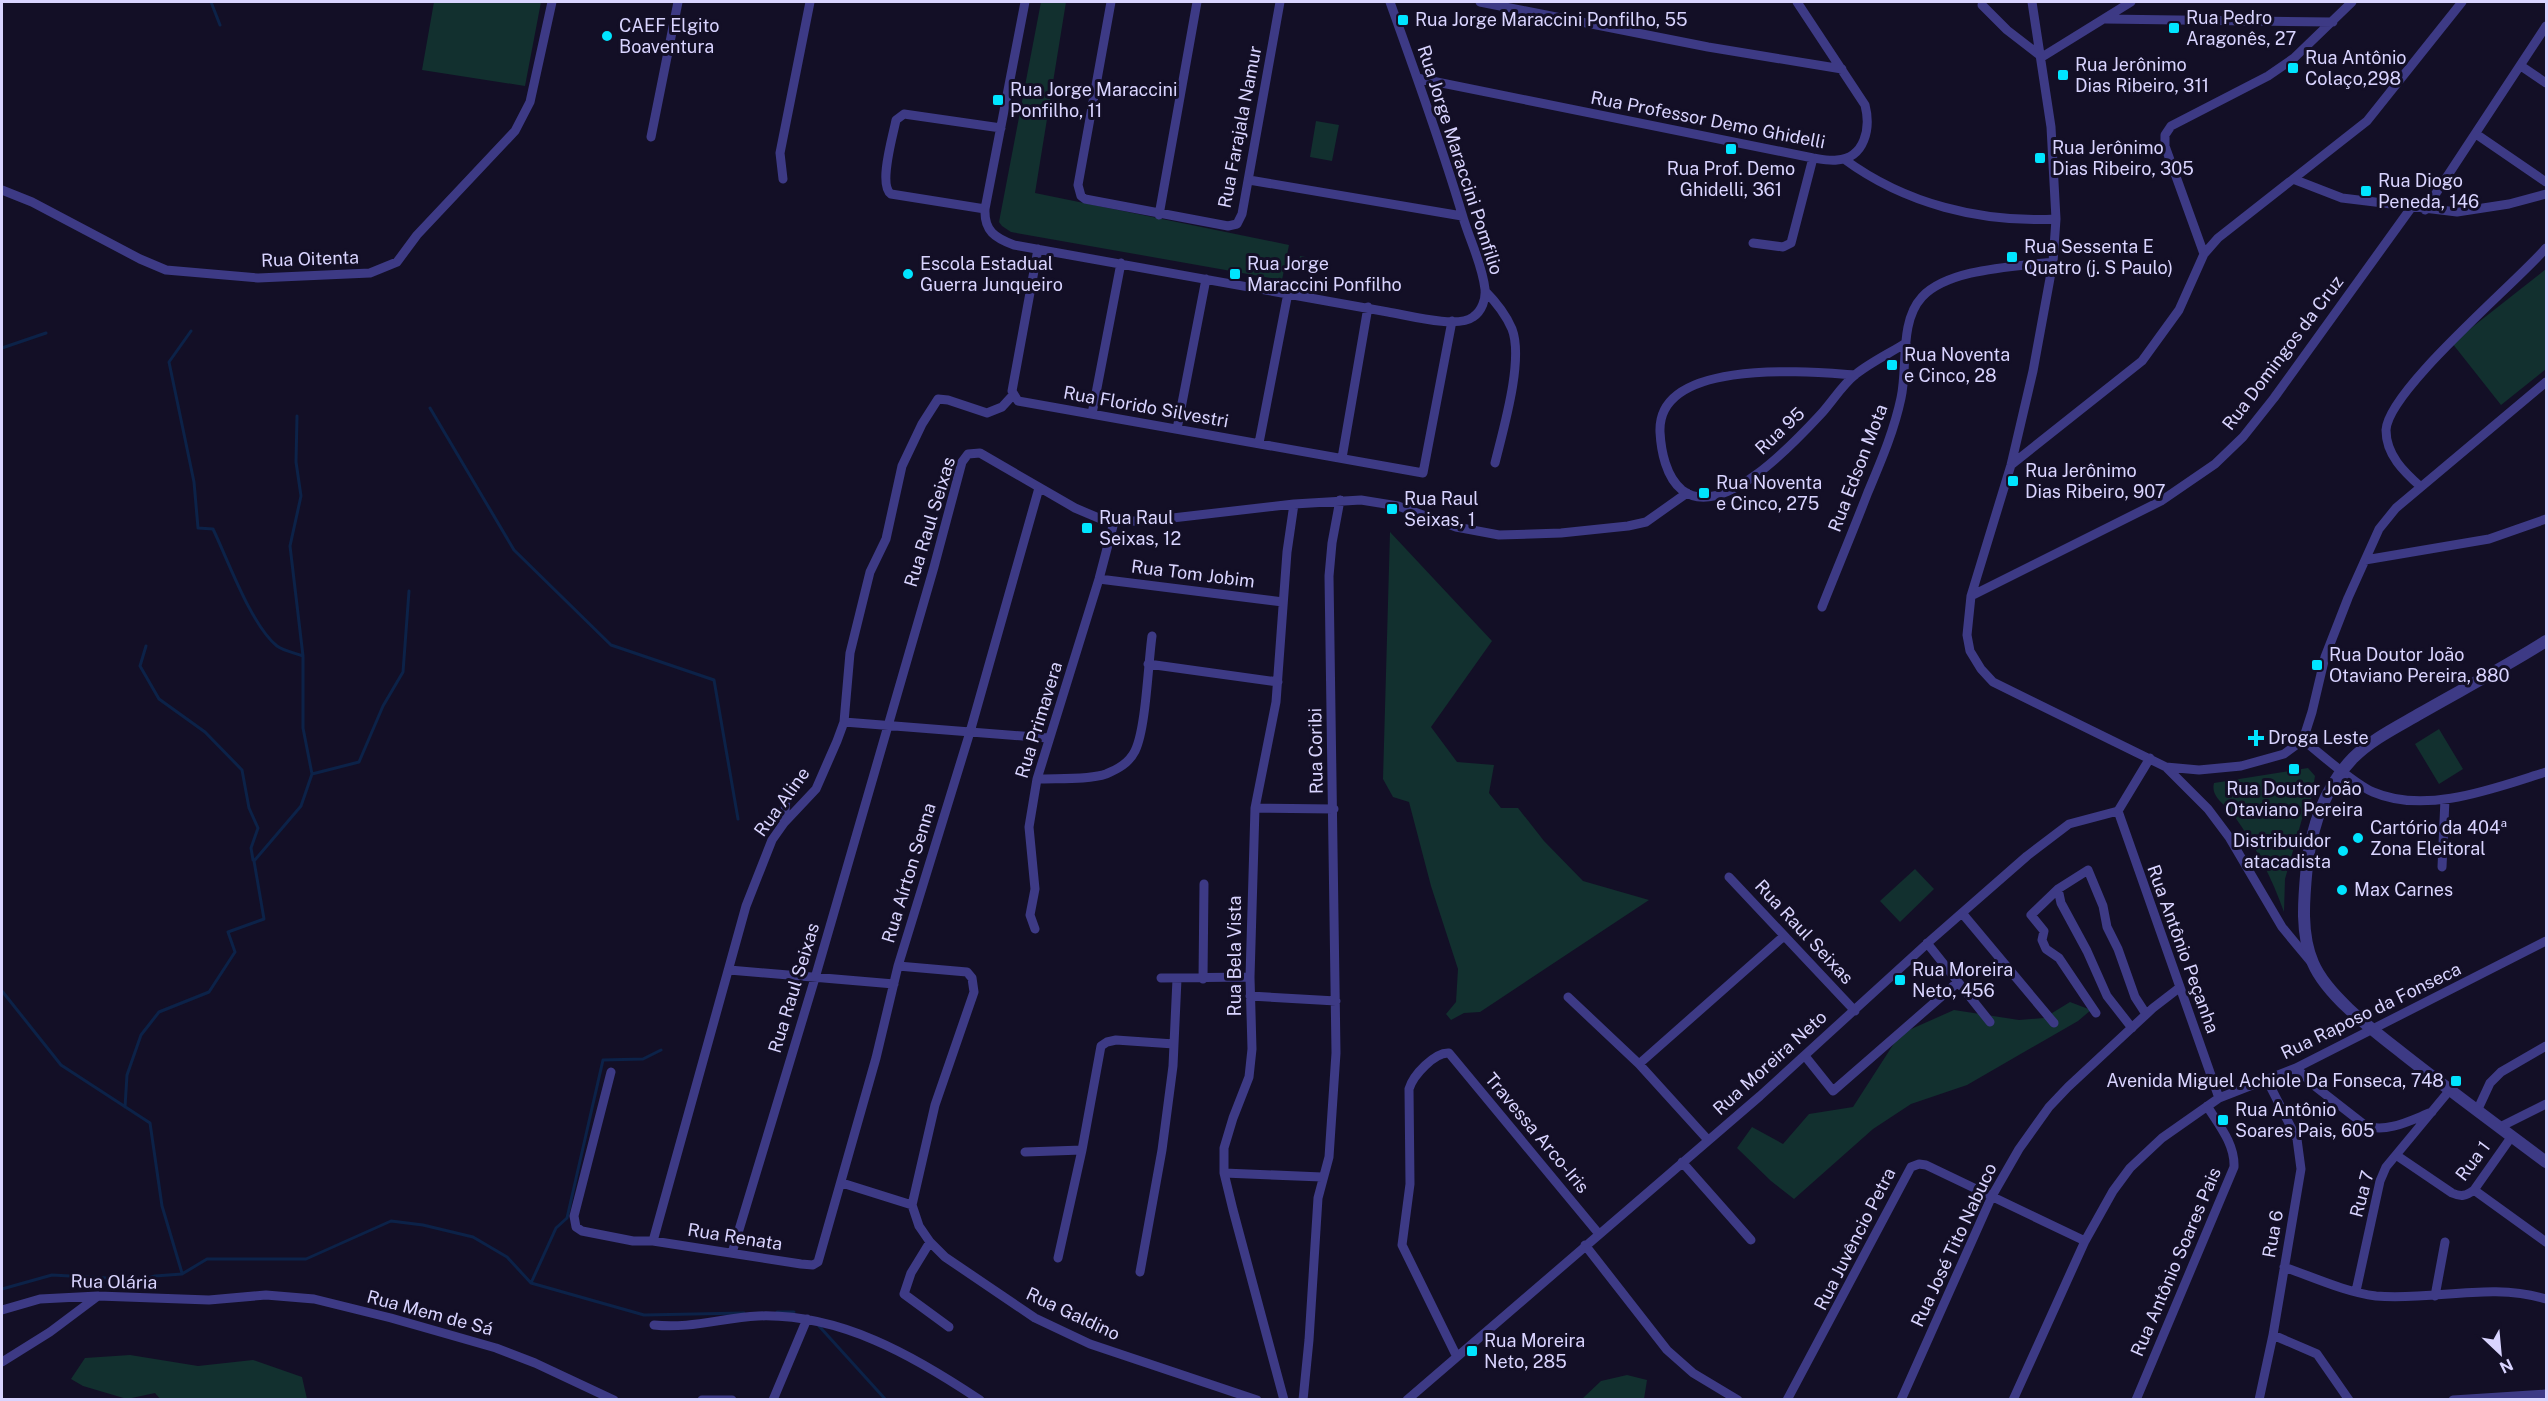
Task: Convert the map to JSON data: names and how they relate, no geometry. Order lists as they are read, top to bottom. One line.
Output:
{"streets":{"street":["Rua Professor Demo Ghidelli","Rua Farajala Namur","Rua Jorge Maraccini Pomfilio","Rua Oitenta","Rua Domingos da Cruz","Rua Florido Silvestri","Rua 95","Rua Edson Mota","Rua Raul Seixas","Rua Tom Jobim","Rua Primavera","Rua Coribi","Rua Aline","Rua Aírton Senna","Rua Antônio Peçanha","Rua Bela Vista","Rua Raposo da Fonseca","Rua Moreira Neto","Travessa Arco-Iris","Rua 1","Rua 7","Rua 6","Rua Renata","Rua Juvêncio Petra","Rua José Tito Nabuco","Rua Antônio Soares Pais","Rua Olária","Rua Mem de Sá","Rua Galdino"]},"crossings":[["Rua Professor Demo Ghidelli","Rua Jorge Maraccini Pomfilio"],["Rua Florido Silvestri","Rua Aline"],["Rua 95","Rua Edson Mota"],["Rua 95","Rua Raul Seixas"],["Rua Raul Seixas","Rua Primavera"],["Rua Raul Seixas","Rua Coribi"],["Rua Raul Seixas","Rua Aírton Senna"],["Rua Raul Seixas","Rua Bela Vista"],["Rua Raul Seixas","Rua Moreira Neto"],["Rua Raul Seixas","Rua Renata"],["Rua Tom Jobim","Rua Primavera"],["Rua Tom Jobim","Rua Bela Vista"],["Rua Aline","Rua Renata"],["Rua Aírton Senna","Rua Renata"],["Rua Antônio Peçanha","Rua Raposo da Fonseca"],["Rua Antônio Peçanha","Rua Moreira Neto"],["Rua Antônio Peçanha","Rua José Tito Nabuco"],["Rua Raposo da Fonseca","Rua 6"],["Rua Raposo da Fonseca","Rua Juvêncio Petra"],["Rua Raposo da Fonseca","Rua Antônio Soares Pais"],["Rua Moreira Neto","Travessa Arco-Iris"],["Rua 1","Rua 7"],["Rua Juvêncio Petra","Rua José Tito Nabuco"],["Rua Olária","Rua Mem de Sá"]],"places":{"transit":["Rua Jorge Maraccini Ponfilho, 55","Rua Pedro Aragonês, 27","Rua Antônio Colaço,298","Rua Jerônimo Dias Ribeiro, 311","Rua Jorge Maraccini Ponfilho, 11","Rua Prof. Demo Ghidelli, 361","Rua Jerônimo Dias Ribeiro, 305","Rua Diogo Peneda, 146","Rua Sessenta E Quatro (j. S Paulo)","Rua Jorge Maraccini Ponfilho","Rua Noventa e Cinco, 28","Rua Jerônimo Dias Ribeiro, 907","Rua Noventa e Cinco, 275","Rua Raul Seixas, 1","Rua Raul Seixas, 12","Rua Doutor João Otaviano Pereira, 880","Rua Doutor João Otaviano Pereira","Rua Moreira Neto, 456","Avenida Miguel Achiole Da Fonseca, 748","Rua Antônio Soares Pais, 605","Rua Moreira Neto, 285"],"other":["CAEF Elgito Boaventura","Escola Estadual Guerra Junqueiro","Cartório da 404ª Zona Eleitoral","Distribuidor atacadista","Max Carnes"],"health":["Droga Leste"]},"north":"bottom right"}
